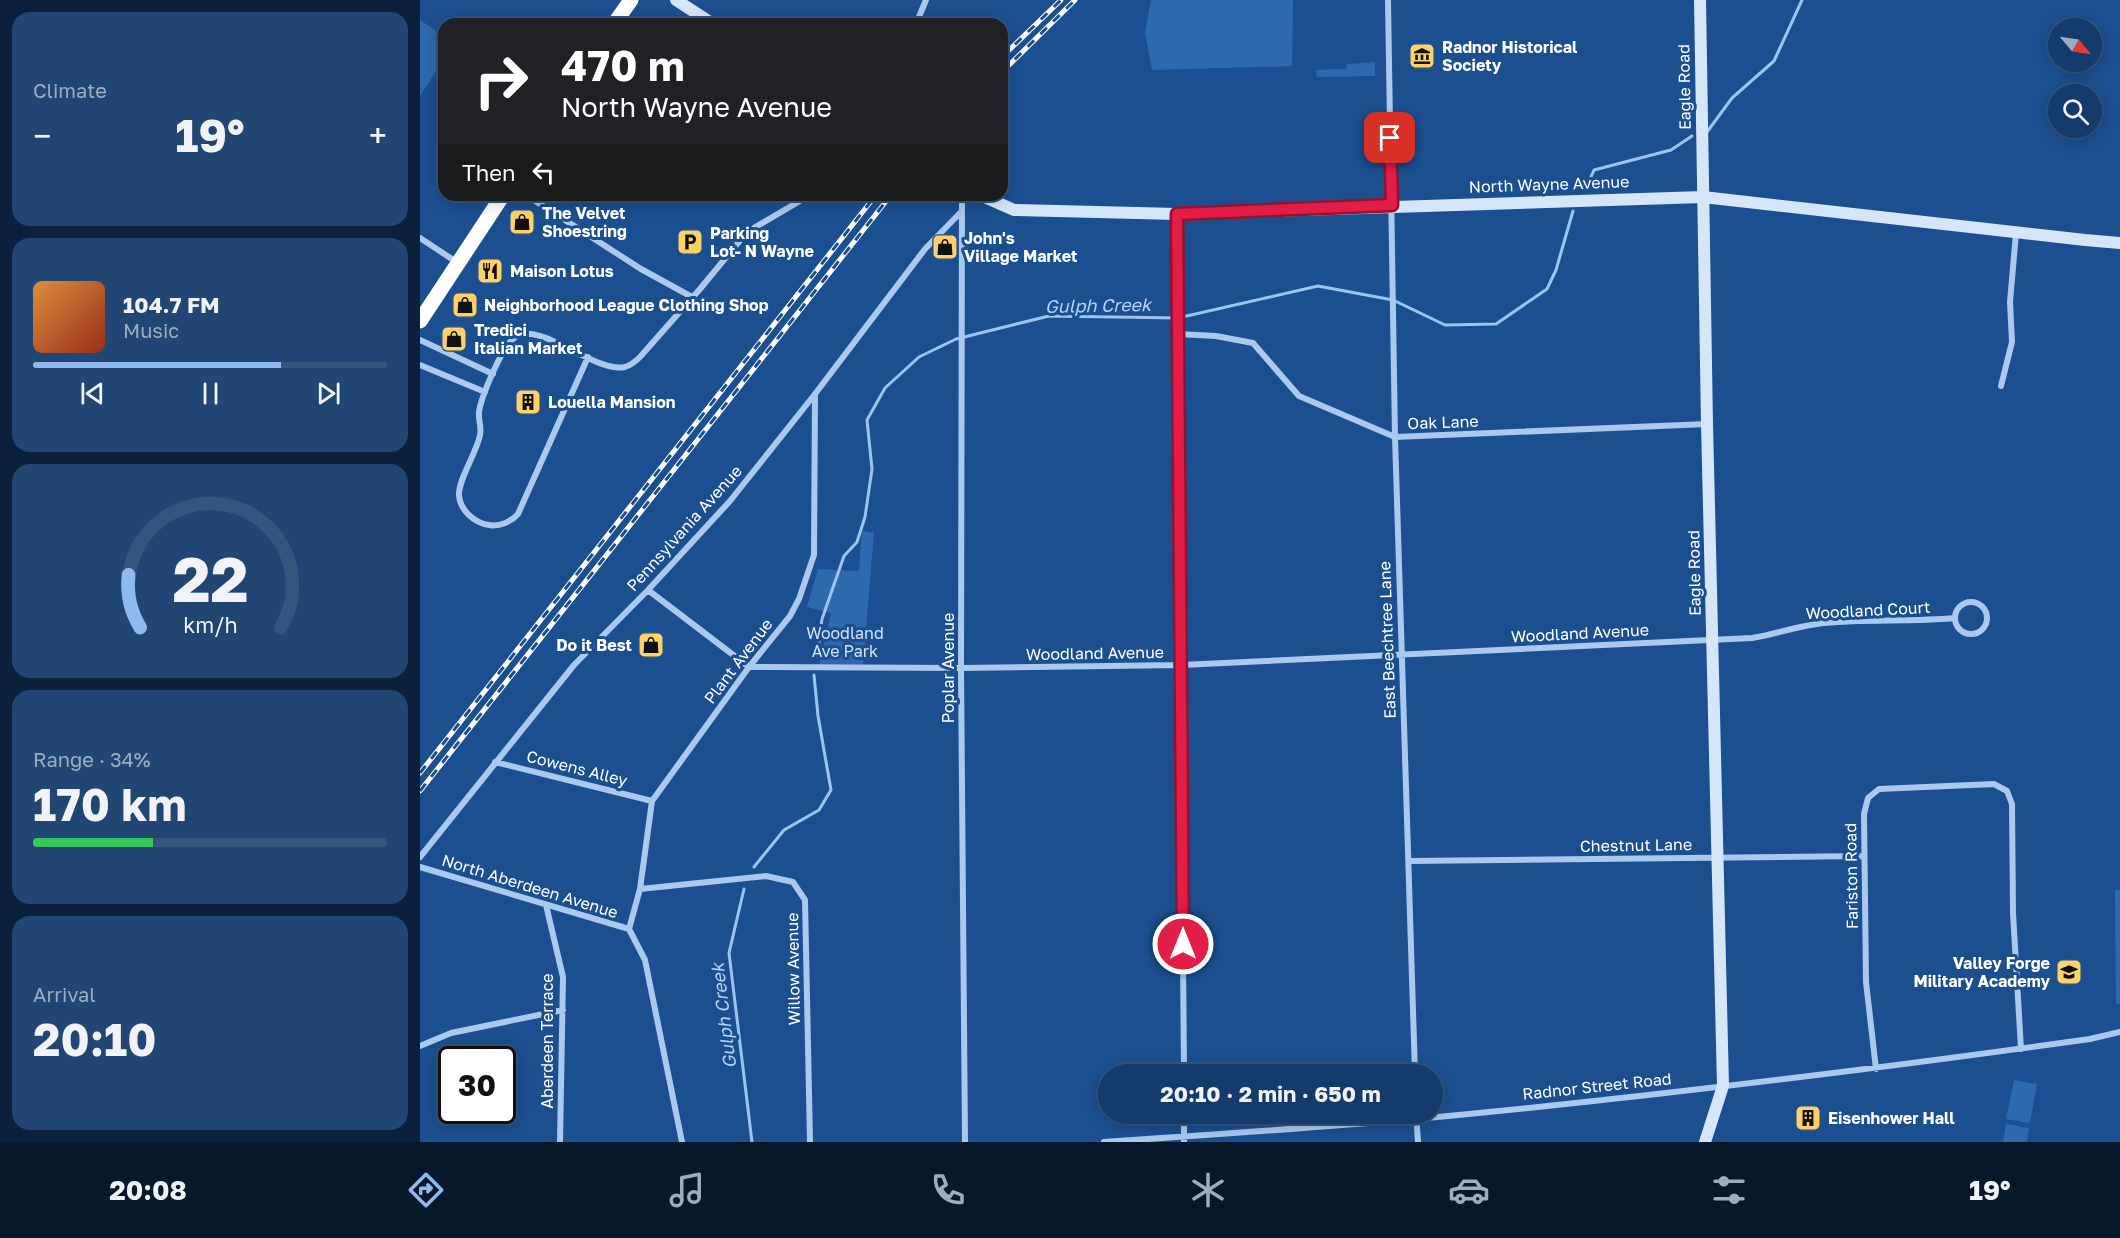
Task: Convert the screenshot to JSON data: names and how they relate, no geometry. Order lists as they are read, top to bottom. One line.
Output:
{"streets":{"street":["Eagle Road","North Wayne Avenue","Oak Lane","Pennsylvania Avenue","Woodland Court","Woodland Avenue","East Beechtree Lane","Plant Avenue","Poplar Avenue","Cowens Alley","Chestnut Lane","Fariston Road","North Aberdeen Avenue","Willow Avenue","Aberdeen Terrace","Radnor Street Road"]},"crossings":[["Eagle Road","North Wayne Avenue"],["Eagle Road","Oak Lane"],["Eagle Road","Woodland Court"],["Eagle Road","Woodland Avenue"],["Eagle Road","Chestnut Lane"],["Eagle Road","Radnor Street Road"],["North Wayne Avenue","East Beechtree Lane"],["Oak Lane","East Beechtree Lane"],["Pennsylvania Avenue","Plant Avenue"],["Pennsylvania Avenue","Poplar Avenue"],["Pennsylvania Avenue","Cowens Alley"],["Woodland Court","Woodland Avenue"],["Woodland Avenue","East Beechtree Lane"],["Woodland Avenue","Plant Avenue"],["Woodland Avenue","Poplar Avenue"],["East Beechtree Lane","Chestnut Lane"],["Plant Avenue","Cowens Alley"],["Plant Avenue","North Aberdeen Avenue"],["Plant Avenue","Willow Avenue"],["Chestnut Lane","Fariston Road"],["Fariston Road","Radnor Street Road"],["North Aberdeen Avenue","Aberdeen Terrace"]],"water":["Gulph Creek"],"parks":["Woodland Ave Park"],"places":{"museum":["Radnor Historical Society"],"shop":["The Velvet Shoestring","John's Village Market","Neighborhood League Clothing Shop","Tredici Italian Market","Do it Best"],"parking":["Parking Lot- N Wayne"],"restaurant":["Maison Lotus"],"building":["Louella Mansion","Eisenhower Hall"],"school or university":["Valley Forge Military Academy"]},"north":"bottom right","page":{"tile":["Climate",["Range · 34%","170 km"],["Arrival","20:10"]],"turn":["470 m","North Wayne Avenue"],"heat":["−","19°","+"],"then":"Then","song":["104.7 FM","Music"],"limit":"30","trip":"20:10 · 2 min · 650 m","tabs":["20:08","19°"],"gauge":["22","km/h"]}}
